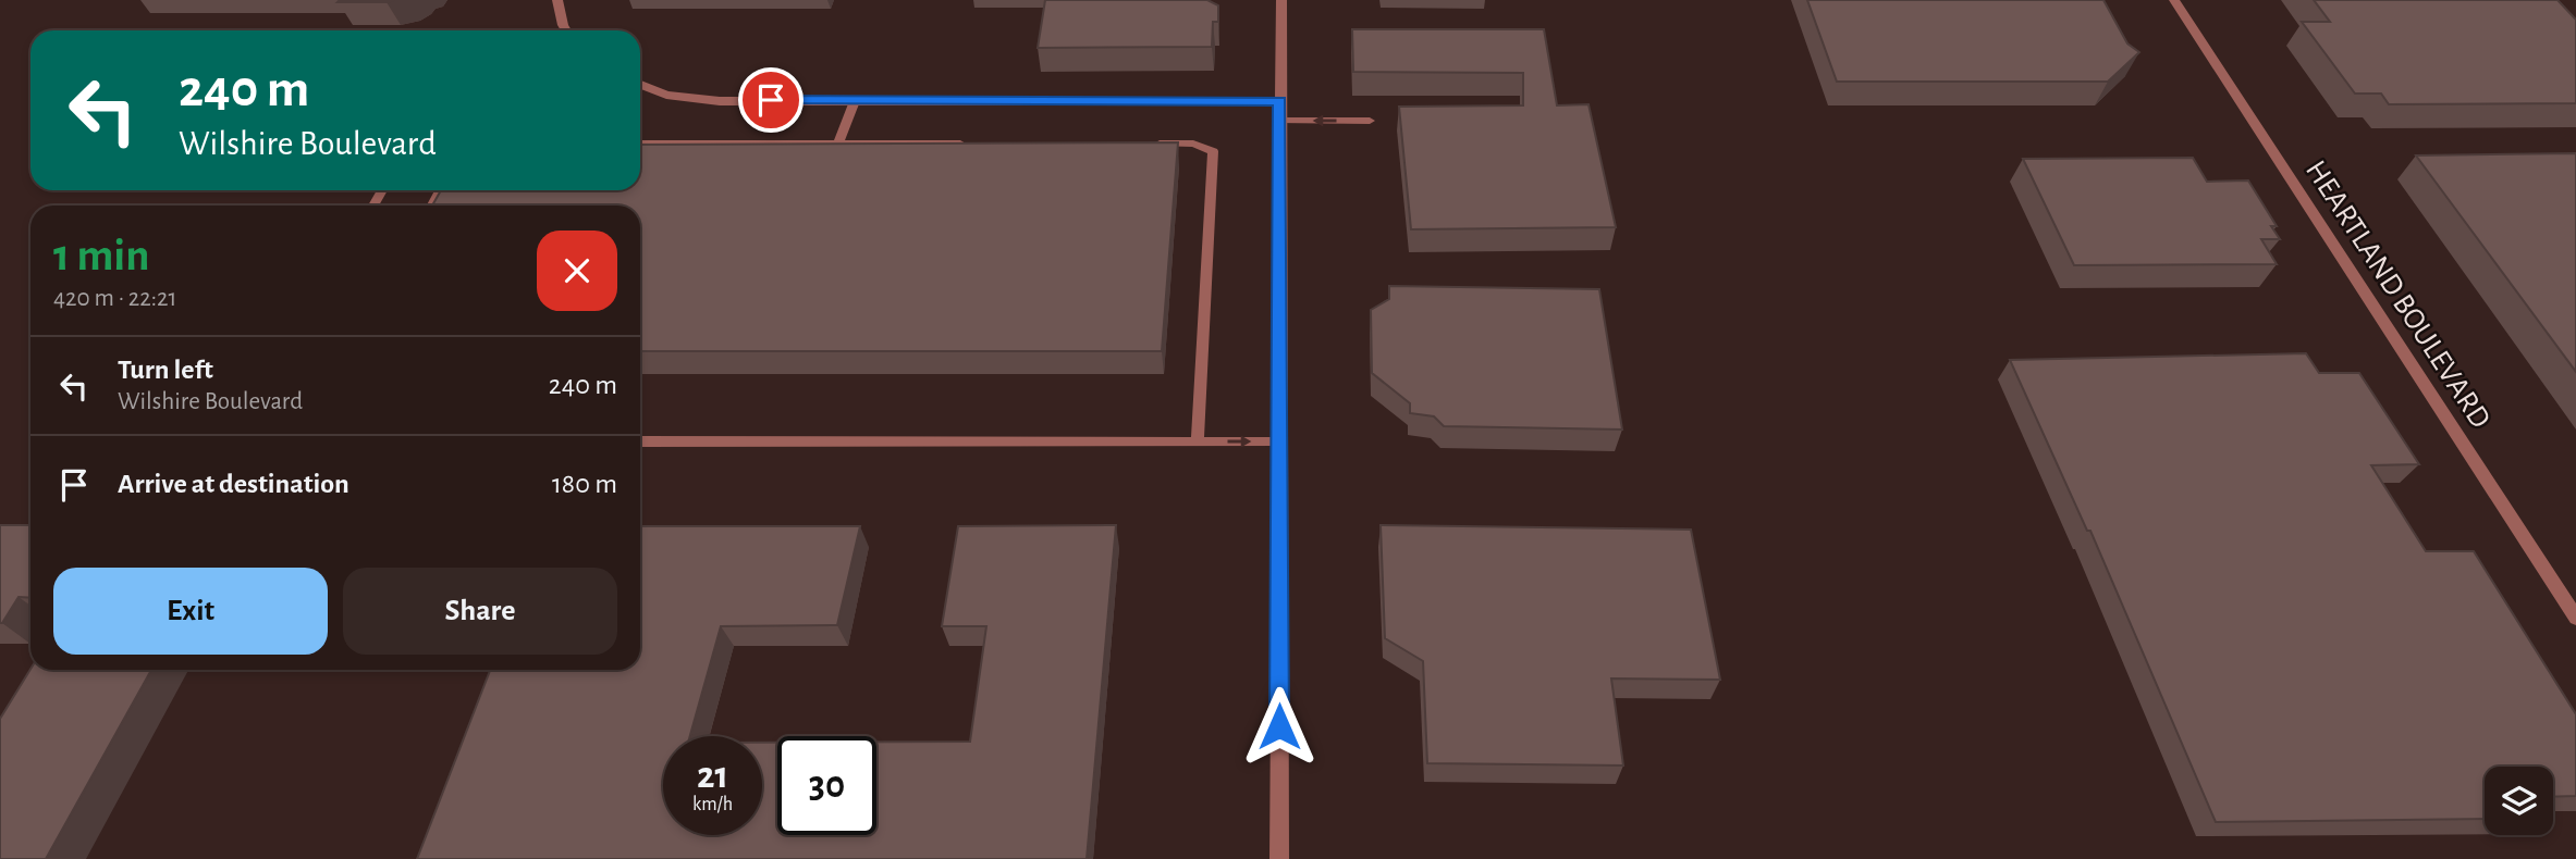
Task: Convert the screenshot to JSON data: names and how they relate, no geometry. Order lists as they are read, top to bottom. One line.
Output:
{"streets":{"street":["HEARTLAND BOULEVARD"]},"page":{"turn":["240 m","Wilshire Boulevard"],"heading":["1 min","420 m · 22:21"],"list":[{"name":"Turn left","note":"Wilshire Boulevard","value":"240 m"},{"name":"Arrive at destination","value":"180 m"}],"buttons":["Exit","Share"],"speed":"21 km/h","limit":"30"}}
